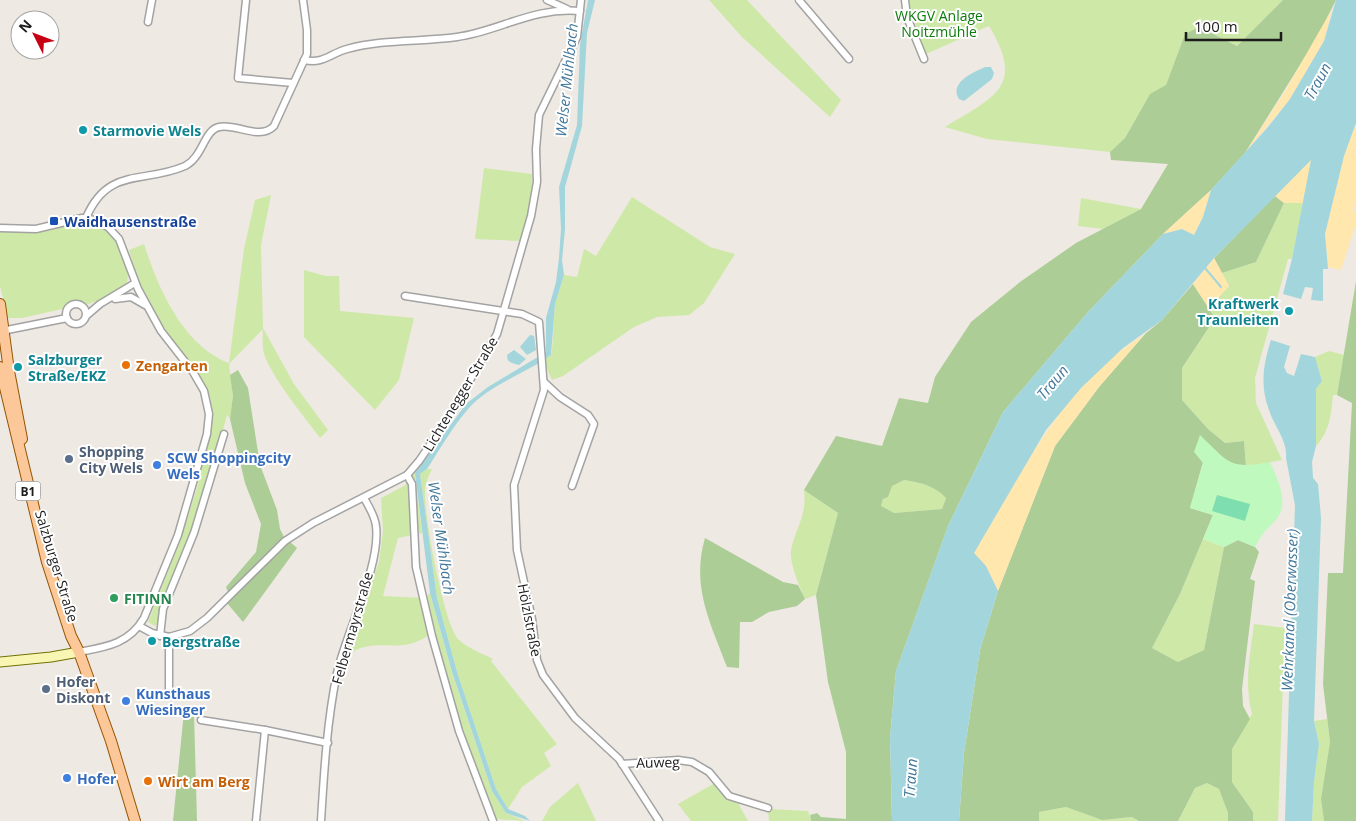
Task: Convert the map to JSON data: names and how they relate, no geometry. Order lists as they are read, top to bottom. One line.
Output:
{"streets":{"main road":["B1","Salzburger Straße"],"street":["Lichtenegger Straße","Hölzlstraße","Felbermayrstraße","Auweg"]},"crossings":[["Lichtenegger Straße","Hölzlstraße"],["Lichtenegger Straße","Felbermayrstraße"],["Hölzlstraße","Auweg"]],"water":["Welser Mühlbach","Traun","Wehrkanal (Oberwasser)"],"parks":["WKGV Anlage Noitzmühle"],"places":{"other":["Starmovie Wels","Kraftwerk Traunleiten","Zengarten","Salzburger Straße/EKZ","Shopping City Wels","SCW Shoppingcity Wels","FITINN","Bergstraße","Hofer Diskont","Kunsthaus Wiesinger","Hofer","Wirt am Berg"],"transit":["Waidhausenstraße"]},"scale_bar":"100 m","north":"top left"}
